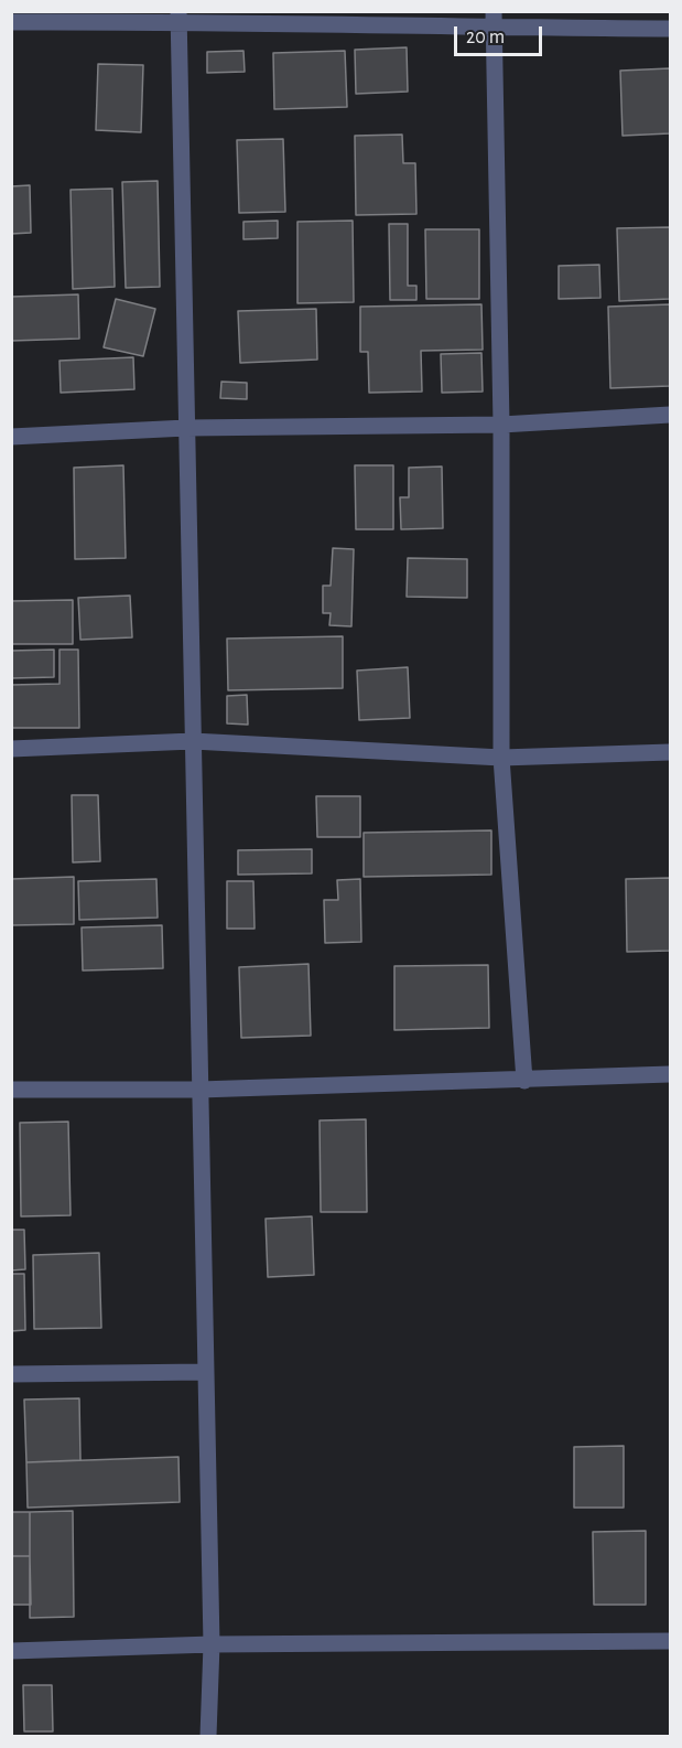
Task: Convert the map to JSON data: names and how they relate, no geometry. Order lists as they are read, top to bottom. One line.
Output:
{"scale_bar":"20 m"}
